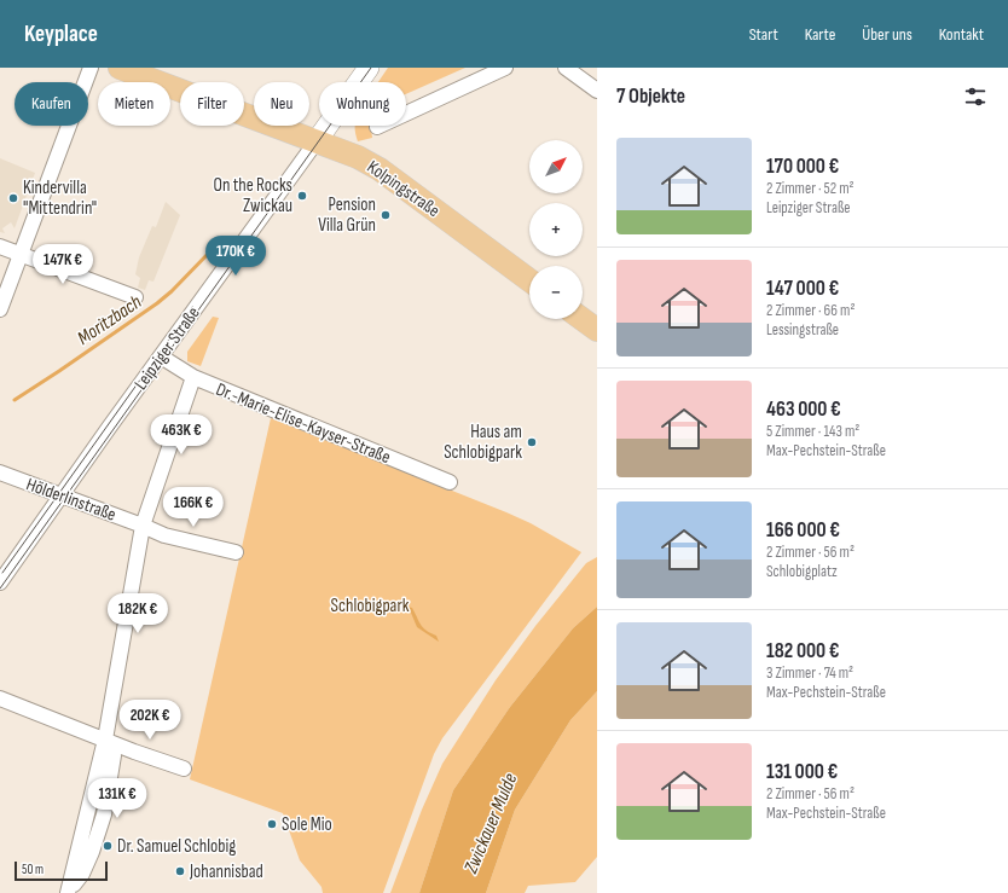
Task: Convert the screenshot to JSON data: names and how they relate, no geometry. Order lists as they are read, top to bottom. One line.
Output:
{"streets":{"main road":["Kolpingstraße"],"street":["Leipziger Straße","Dr.-Marie-Elise-Kayser-Straße","Hölderlinstraße"]},"crossings":[["Kolpingstraße","Leipziger Straße"],["Leipziger Straße","Dr.-Marie-Elise-Kayser-Straße"],["Leipziger Straße","Hölderlinstraße"]],"water":["Moritzbach","Zwickauer Mulde"],"parks":["Schlobigpark"],"places":["On the Rocks Zwickau","Kindervilla \"Mittendrin\"","Pension Villa Grün","Haus am Schlobigpark","Sole Mio","Dr. Samuel Schlobig","Johannisbad"],"scale_bar":"50 m","north":"top right","page":{"header":"Keyplace","nav":["Start","Karte","Über uns","Kontakt"],"heading":"7 Objekte","chip":["Kaufen","Mieten","Filter","Neu","Wohnung"],"list":[{"name":"170 000 €","note":"2 Zimmer · 52 m² · Leipziger Straße"},{"name":"147 000 €","note":"2 Zimmer · 66 m² · Lessingstraße"},{"name":"463 000 €","note":"5 Zimmer · 143 m² · Max-Pechstein-Straße"},{"name":"166 000 €","note":"2 Zimmer · 56 m² · Schlobigplatz"},{"name":"182 000 €","note":"3 Zimmer · 74 m² · Max-Pechstein-Straße"},{"name":"131 000 €","note":"2 Zimmer · 56 m² · Max-Pechstein-Straße"}],"map_buttons":["+","−"],"price":["170K €","147K €","463K €","166K €","182K €","202K €","131K €"],"scale":"50 m"}}
